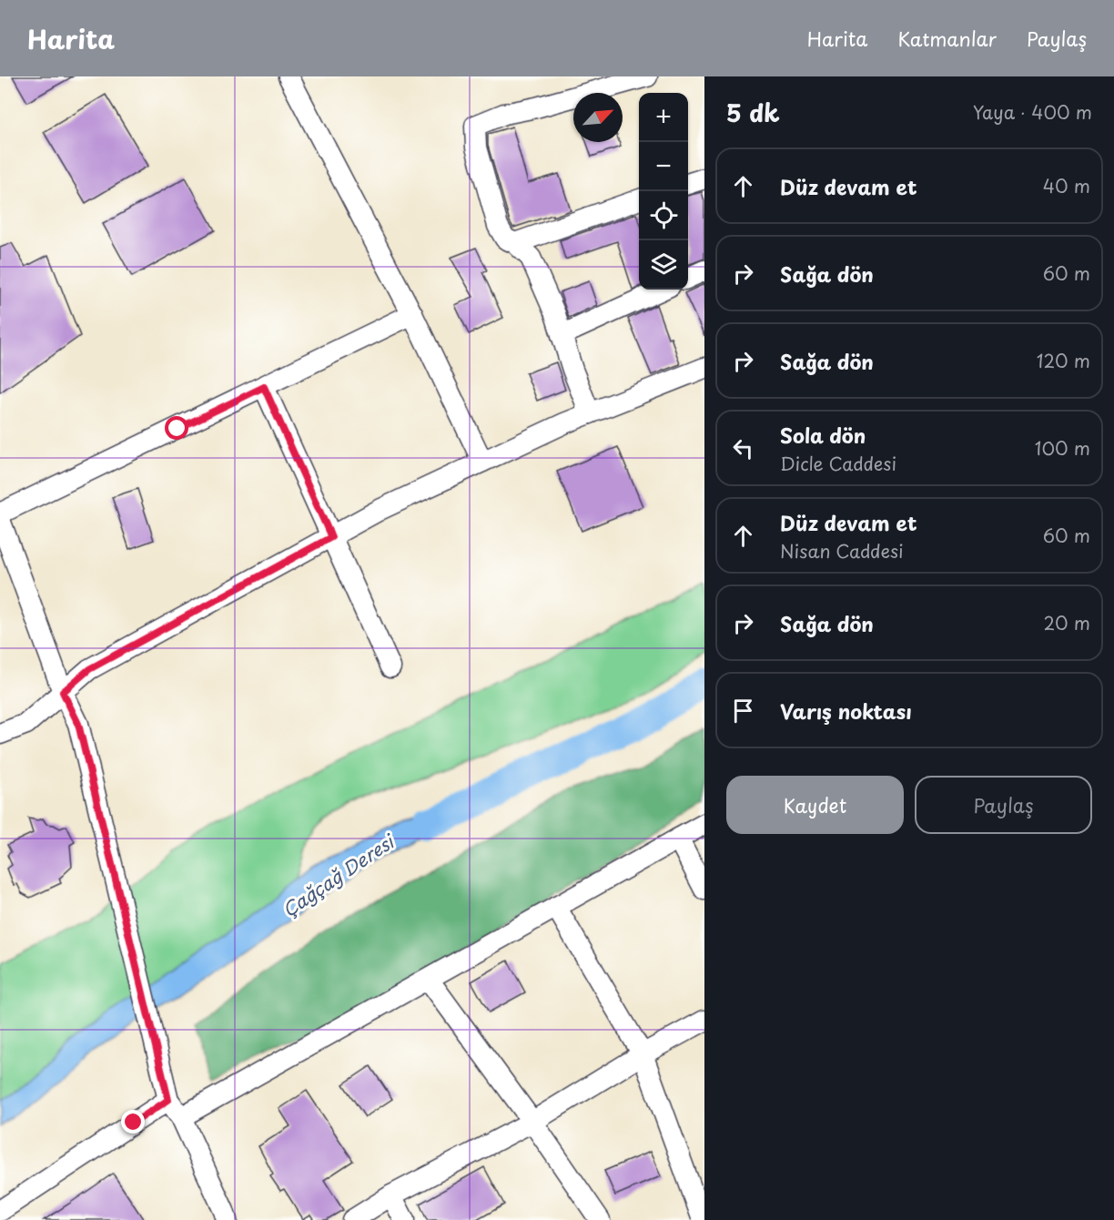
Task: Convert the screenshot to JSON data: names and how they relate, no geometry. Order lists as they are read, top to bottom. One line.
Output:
{"water":["Çağçağ Deresi"],"north":"top right","page":{"header":"Harita","nav":["Harita","Katmanlar","Paylaş"],"heading":["5 dk","Yaya · 400 m"],"map_buttons":["+","−"],"list":[["Düz devam et","40 m"],["Sağa dön","60 m"],["Sağa dön","120 m"],["Sola dön","Dicle Caddesi","100 m"],["Düz devam et","Nisan Caddesi","60 m"],["Sağa dön","20 m"],"Varış noktası"],"buttons":["Kaydet","Paylaş"]}}
